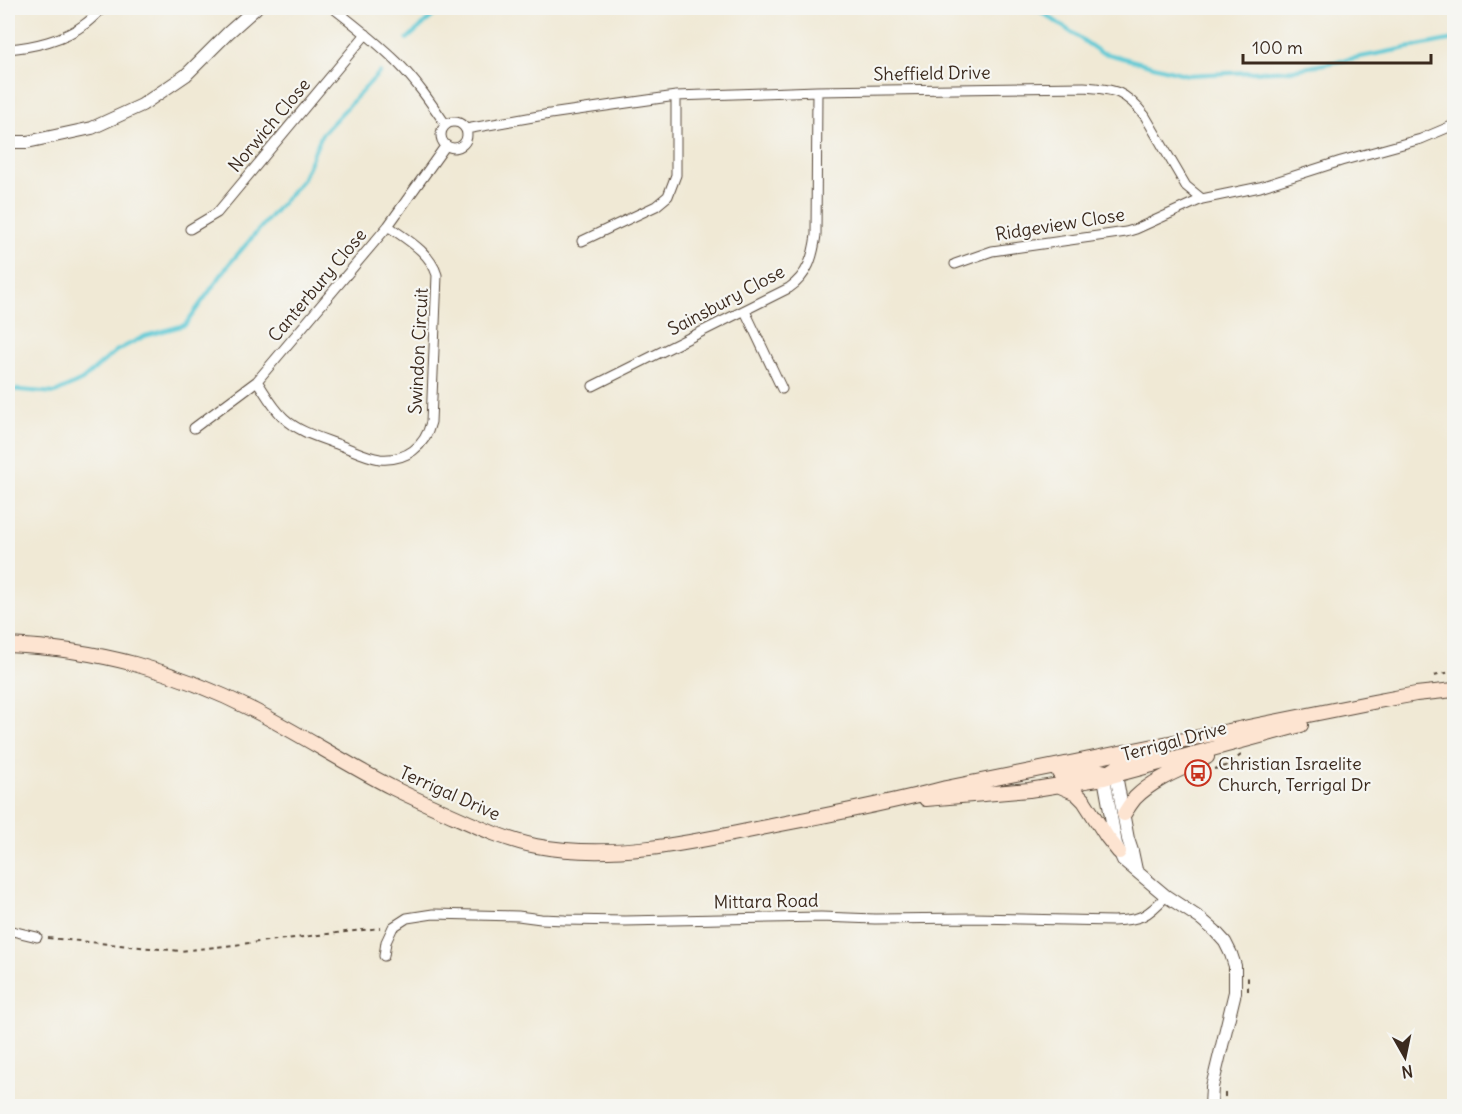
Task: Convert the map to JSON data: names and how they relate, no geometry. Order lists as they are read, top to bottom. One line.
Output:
{"streets":{"main road":["Terrigal Drive"],"street":["Sheffield Drive","Norwich Close","Ridgeview Close","Canterbury Close","Sainsbury Close","Swindon Circuit","Mittara Road"]},"crossings":[["Sheffield Drive","Ridgeview Close"],["Sheffield Drive","Canterbury Close"],["Sheffield Drive","Sainsbury Close"],["Canterbury Close","Swindon Circuit"]],"places":{"bus stop":["Christian Israelite Church, Terrigal Dr"]},"scale_bar":"100 m","north":"bottom"}
